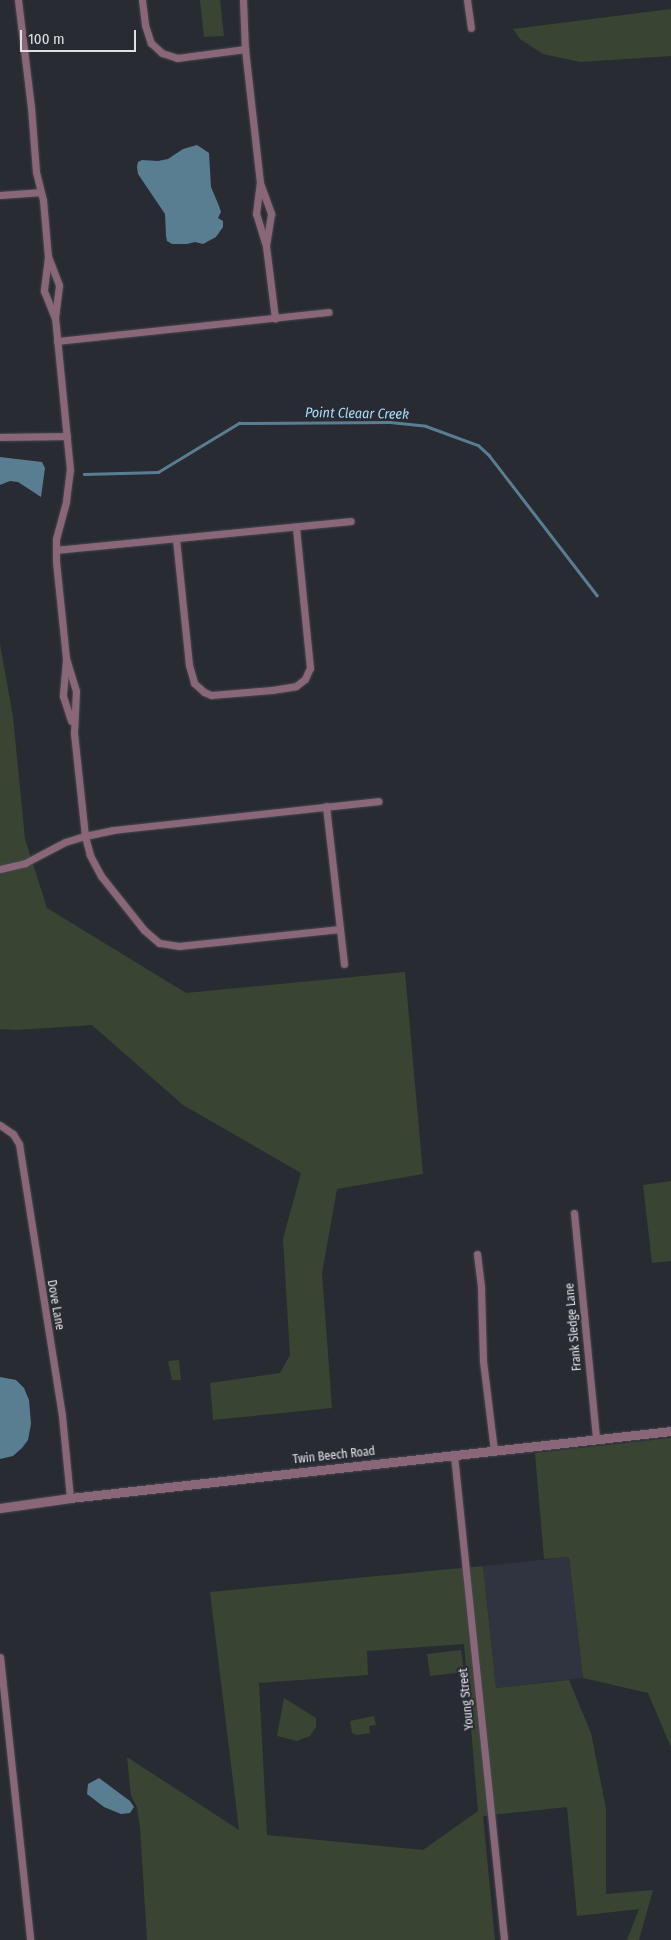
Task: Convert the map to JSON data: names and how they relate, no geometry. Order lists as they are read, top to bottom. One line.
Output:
{"streets":{"street":["Dove Lane","Frank Sledge Lane","Twin Beech Road","Young Street"]},"crossings":[["Dove Lane","Twin Beech Road"],["Frank Sledge Lane","Twin Beech Road"],["Twin Beech Road","Young Street"]],"water":["Point Cleaar Creek"],"scale_bar":"100 m"}
